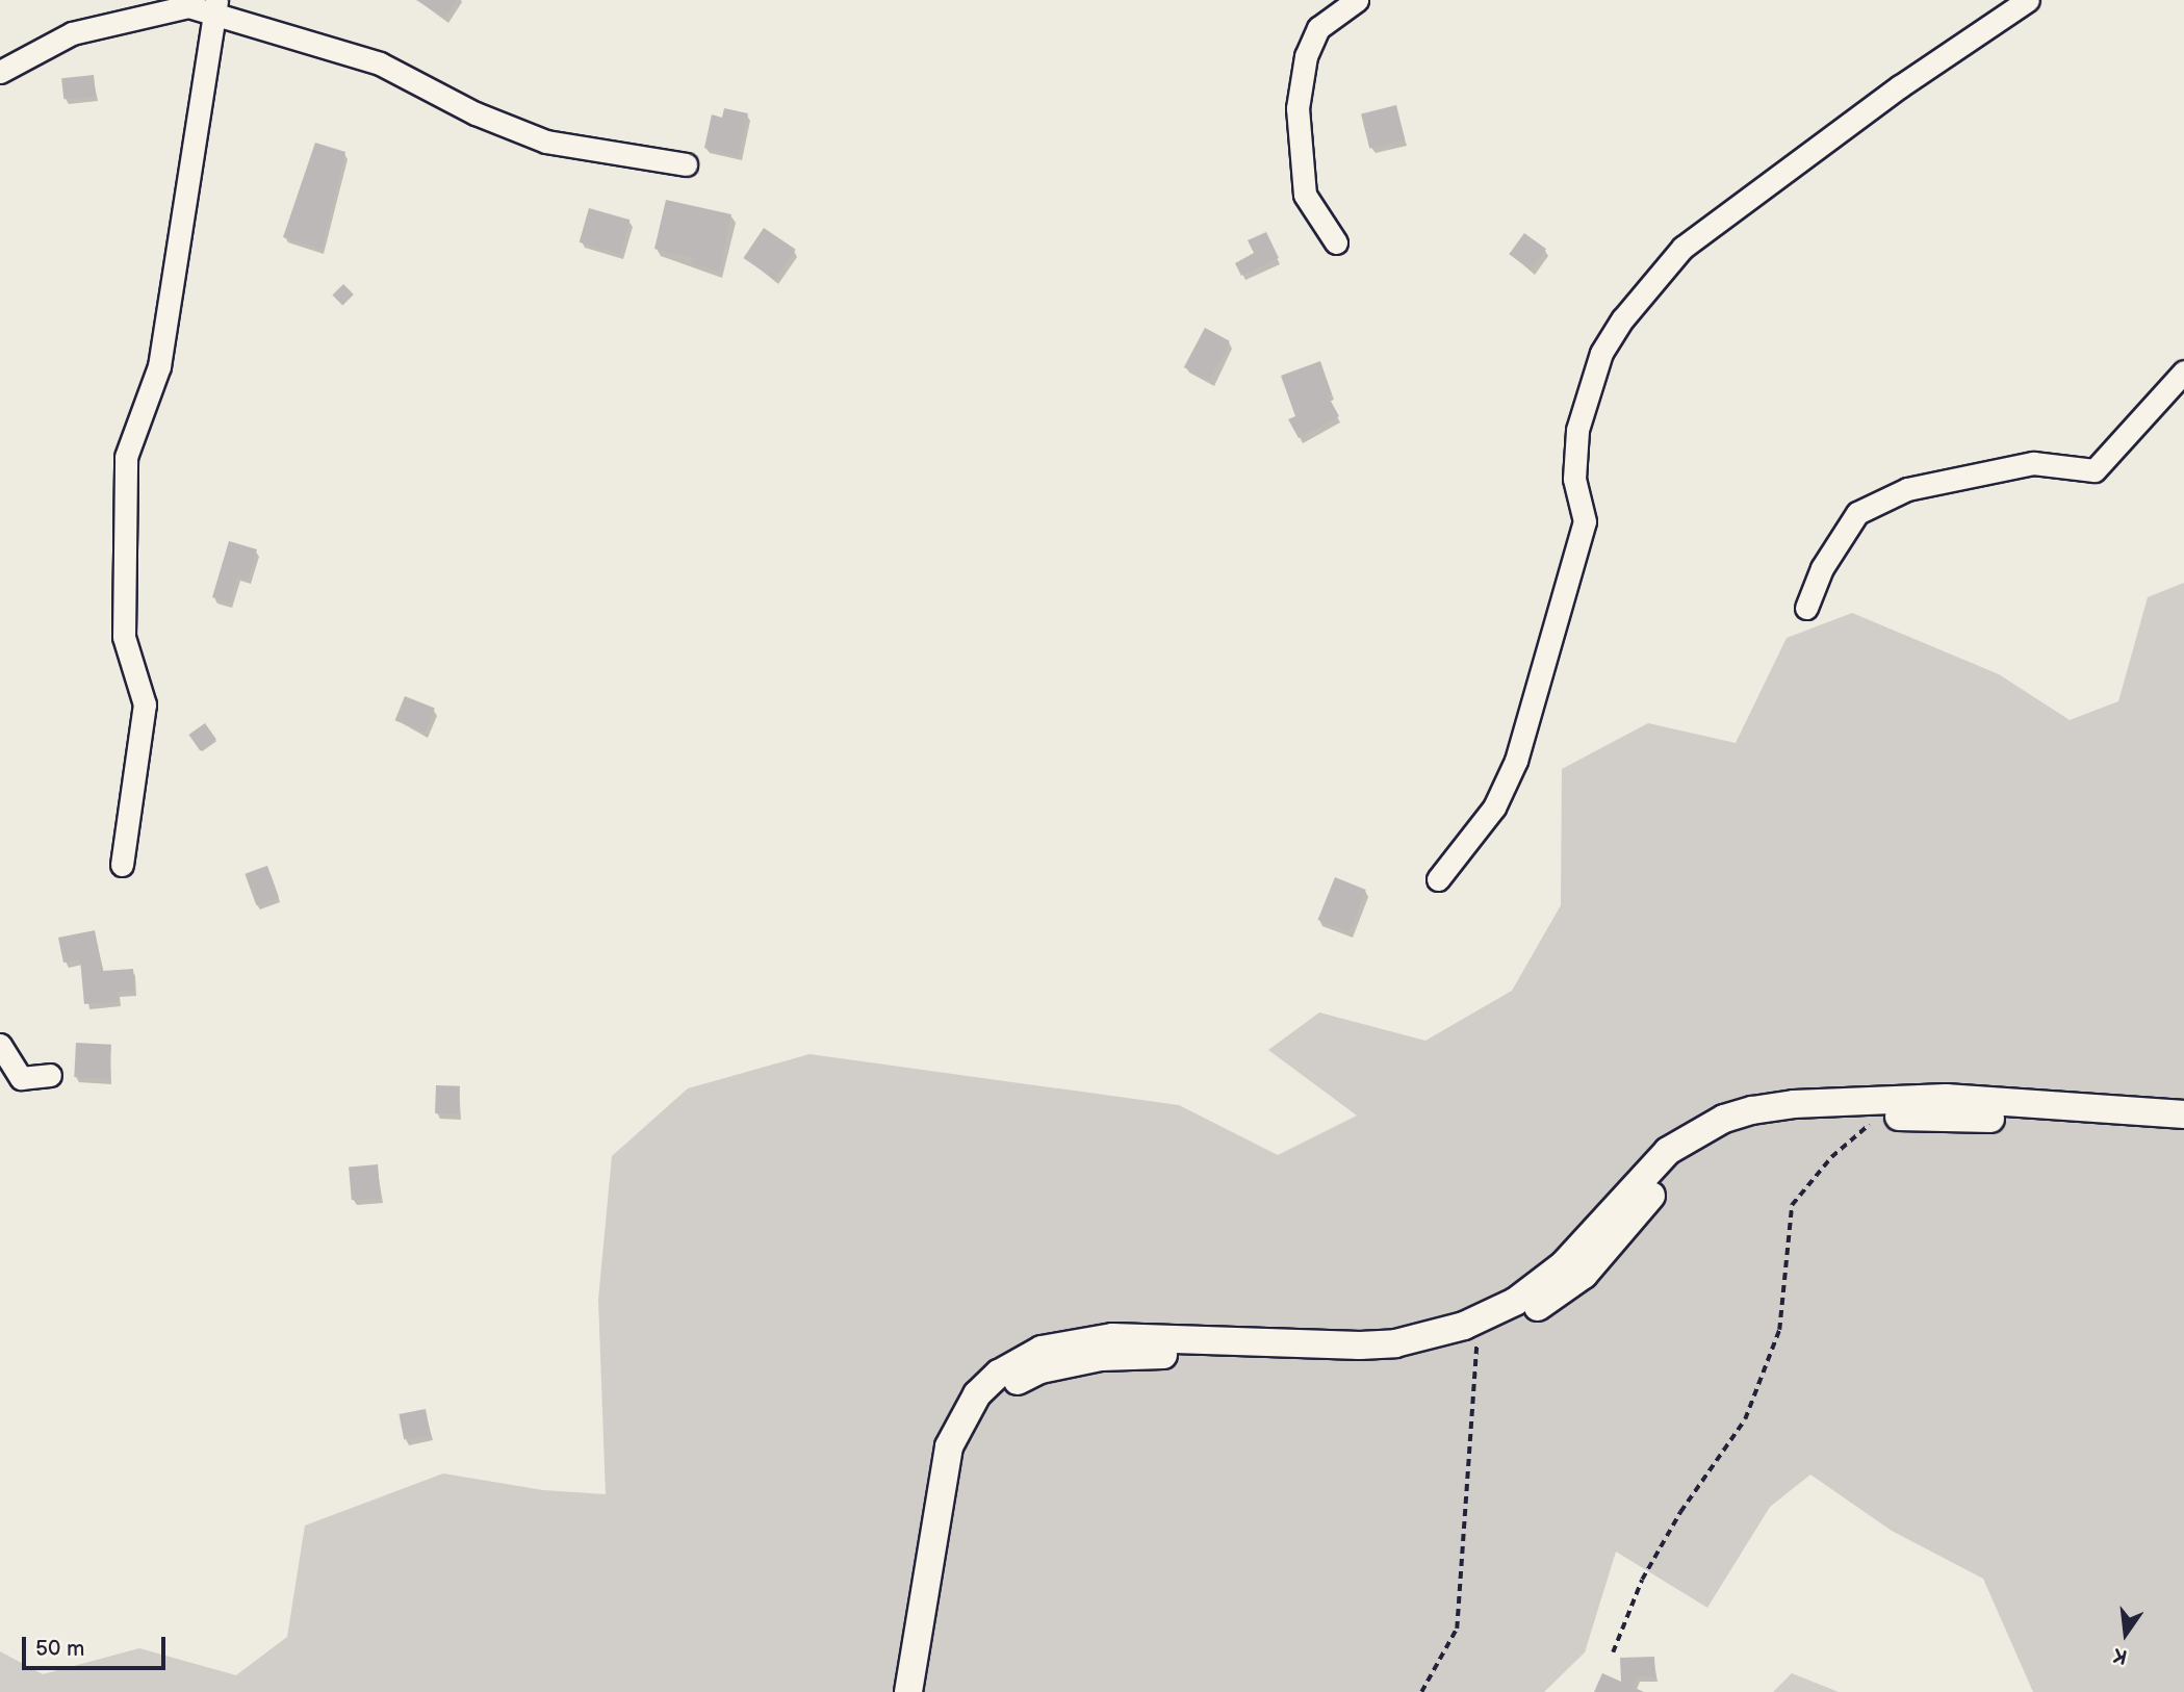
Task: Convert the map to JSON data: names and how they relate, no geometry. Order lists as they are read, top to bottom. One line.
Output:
{"scale_bar":"50 m","north":"bottom"}
